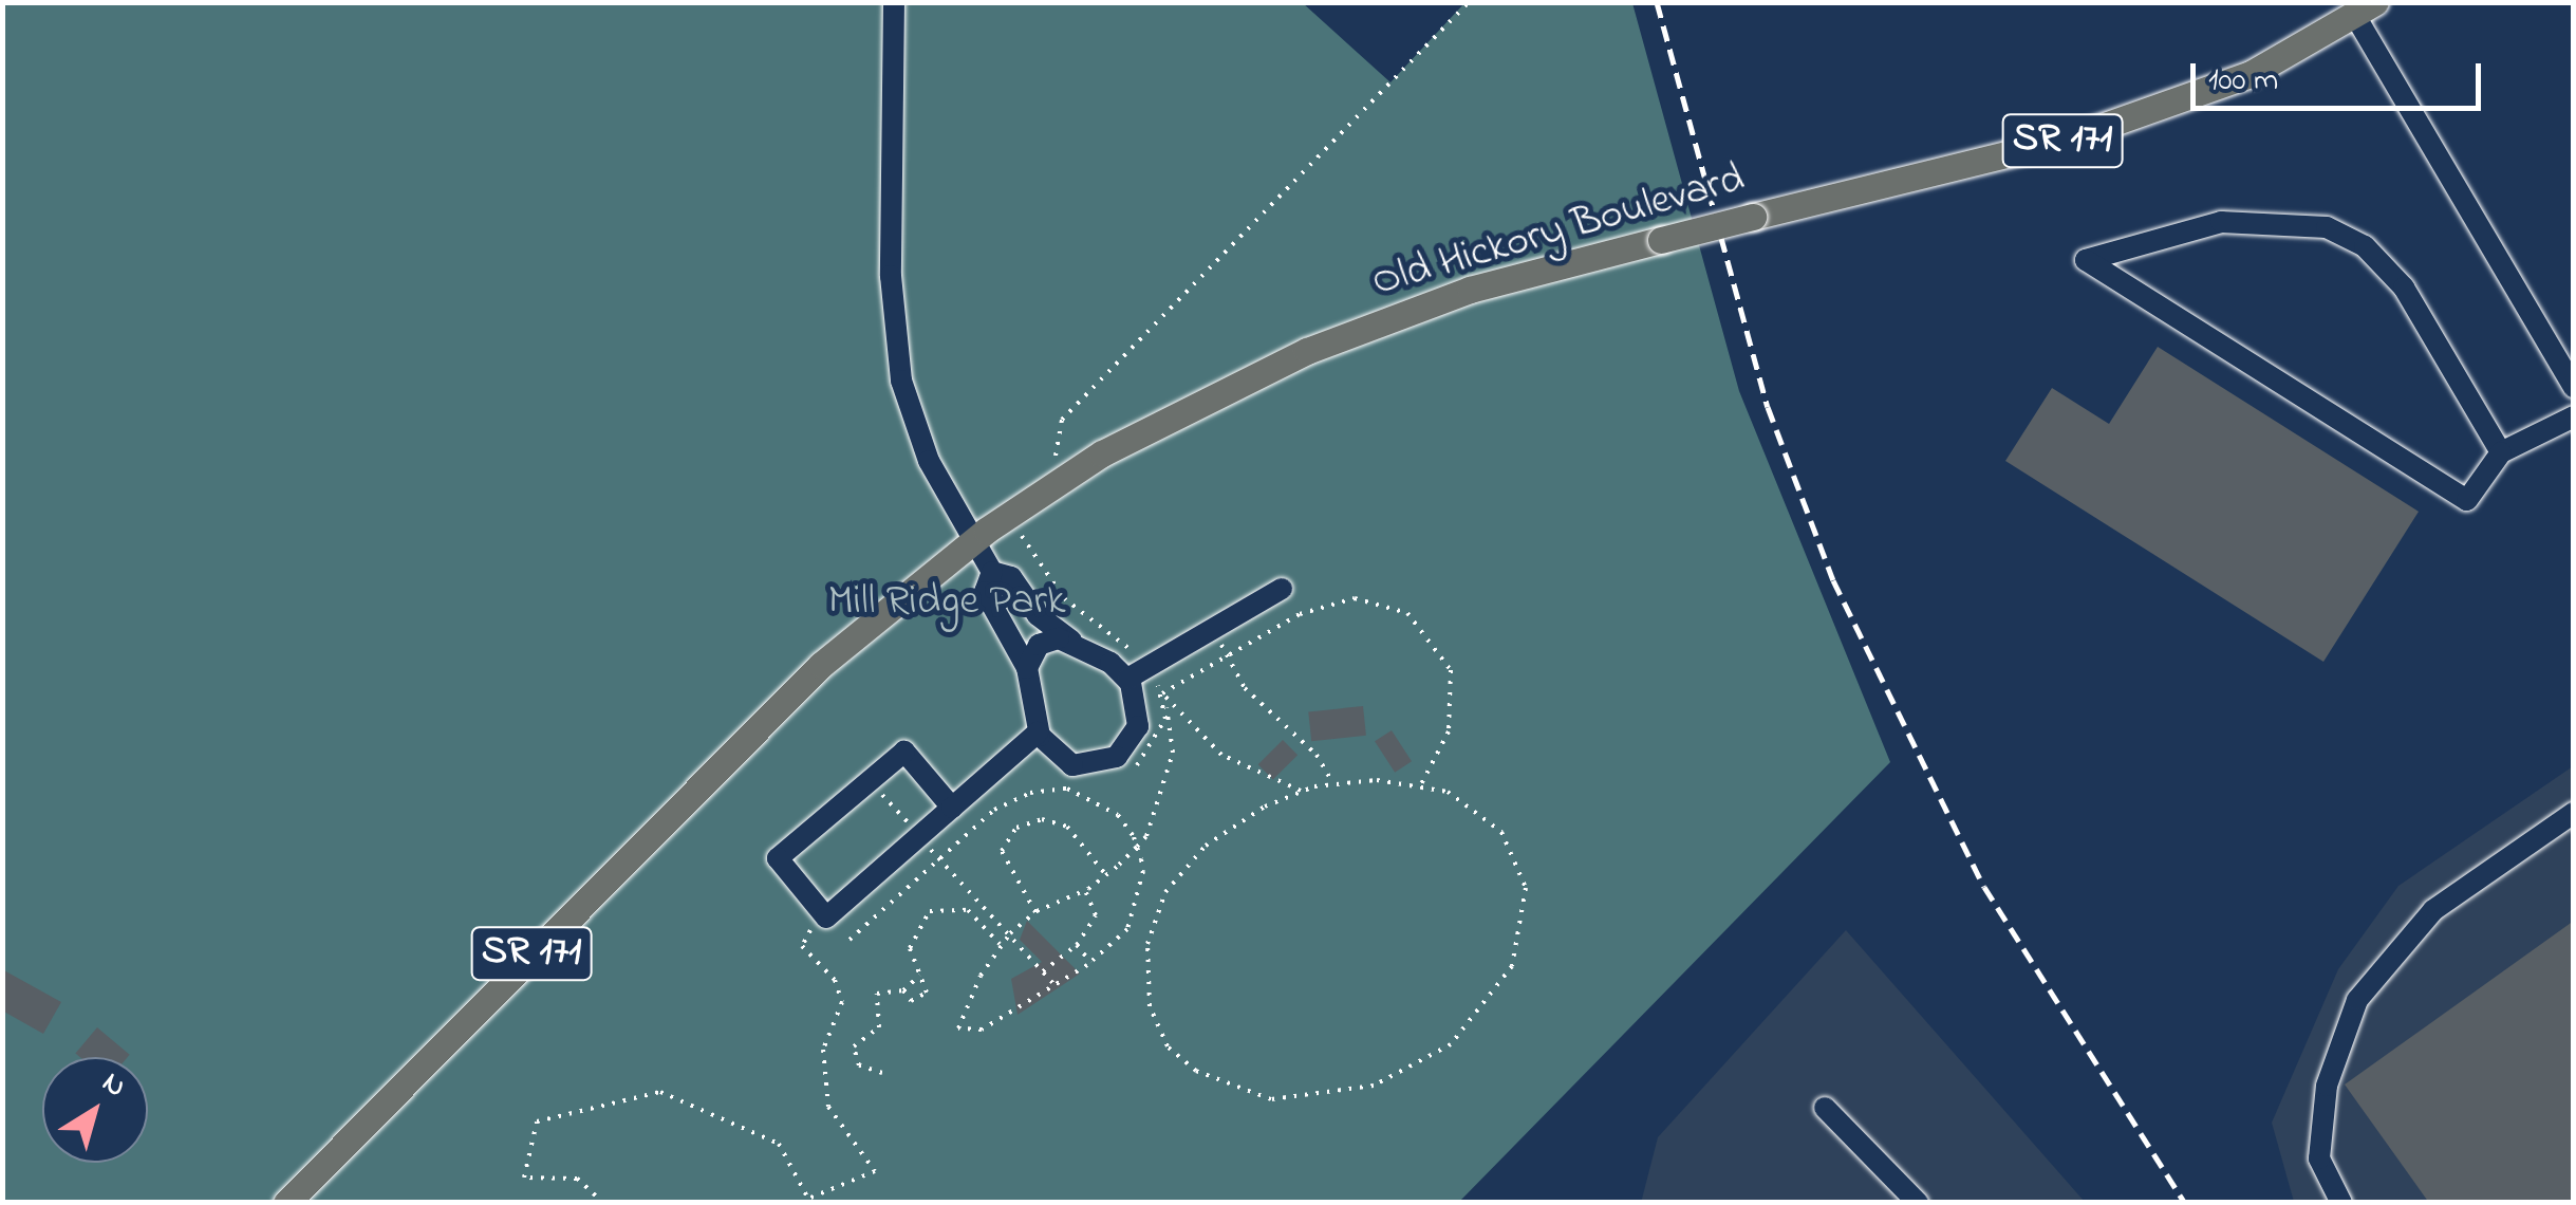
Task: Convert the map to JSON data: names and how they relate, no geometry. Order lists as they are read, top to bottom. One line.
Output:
{"streets":{"main road":["SR 171","Old Hickory Boulevard"]},"parks":["Mill Ridge Park"],"scale_bar":"100 m","north":"top right"}
